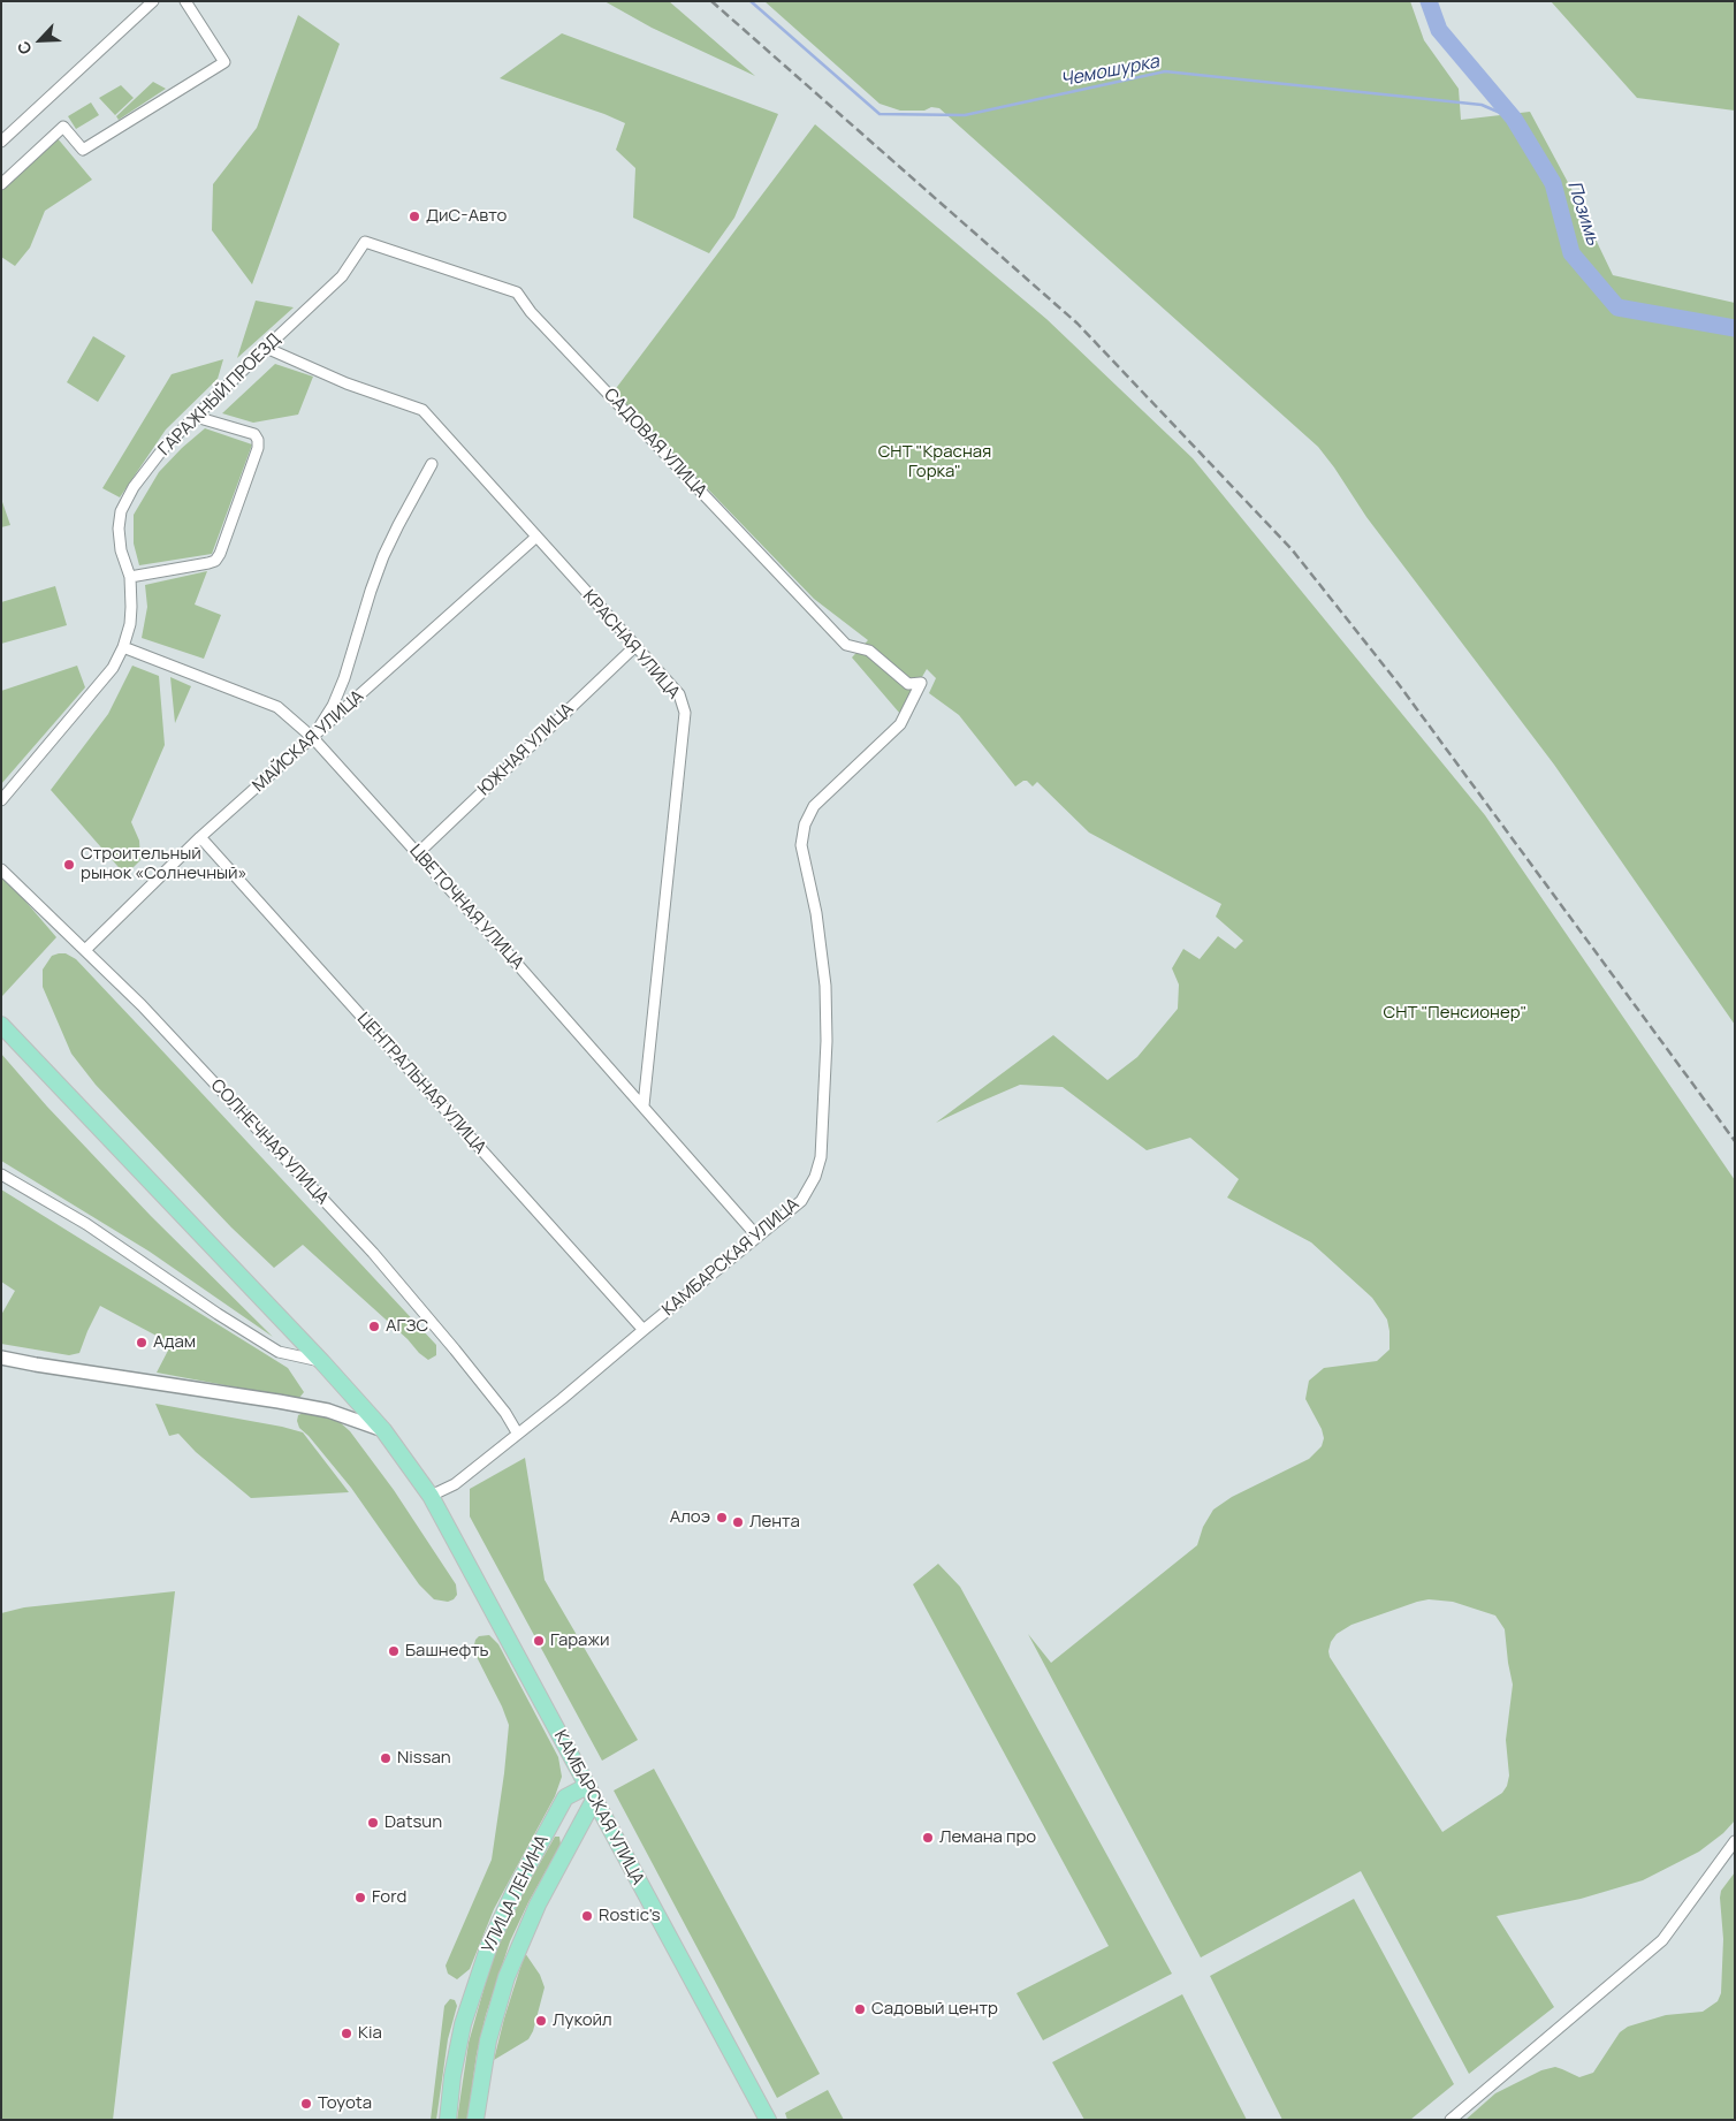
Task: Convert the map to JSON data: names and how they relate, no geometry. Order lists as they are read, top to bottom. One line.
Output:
{"streets":{"main road":["КАМБАРСКАЯ УЛИЦА","УЛИЦА ЛЕНИНА"],"street":["ГАРАЖНЫЙ ПРОЕЗД","САДОВАЯ УЛИЦА","КРАСНАЯ УЛИЦА","МАЙСКАЯ УЛИЦА","ЮЖНАЯ УЛИЦА","ЦВЕТОЧНАЯ УЛИЦА","ЦЕНТРАЛЬНАЯ УЛИЦА","СОЛНЕЧНАЯ УЛИЦА"]},"crossings":[["ГАРАЖНЫЙ ПРОЕЗД","САДОВАЯ УЛИЦА"],["ГАРАЖНЫЙ ПРОЕЗД","КРАСНАЯ УЛИЦА"],["ГАРАЖНЫЙ ПРОЕЗД","ЦВЕТОЧНАЯ УЛИЦА"],["САДОВАЯ УЛИЦА","КАМБАРСКАЯ УЛИЦА"],["КРАСНАЯ УЛИЦА","МАЙСКАЯ УЛИЦА"],["КРАСНАЯ УЛИЦА","ЮЖНАЯ УЛИЦА"],["КРАСНАЯ УЛИЦА","ЦВЕТОЧНАЯ УЛИЦА"],["МАЙСКАЯ УЛИЦА","ЦВЕТОЧНАЯ УЛИЦА"],["МАЙСКАЯ УЛИЦА","ЦЕНТРАЛЬНАЯ УЛИЦА"],["МАЙСКАЯ УЛИЦА","СОЛНЕЧНАЯ УЛИЦА"],["ЮЖНАЯ УЛИЦА","ЦВЕТОЧНАЯ УЛИЦА"],["ЦВЕТОЧНАЯ УЛИЦА","КАМБАРСКАЯ УЛИЦА"],["ЦЕНТРАЛЬНАЯ УЛИЦА","КАМБАРСКАЯ УЛИЦА"],["СОЛНЕЧНАЯ УЛИЦА","КАМБАРСКАЯ УЛИЦА"],["КАМБАРСКАЯ УЛИЦА","УЛИЦА ЛЕНИНА"]],"water":["Чемошурка","Позимь"],"parks":["СНТ \"Красная Горка\"","СНТ \"Пенсионер\""],"places":["ДиС-Авто","Строительный рынок «Солнечный»","АГЗС","Адам","Алоэ","Лента","Гаражи","Башнефть","Nissan","Datsun","Лемана про","Ford","Rostic's","Садовый центр","Лукойл","Kia","Toyota"],"north":"bottom left"}
